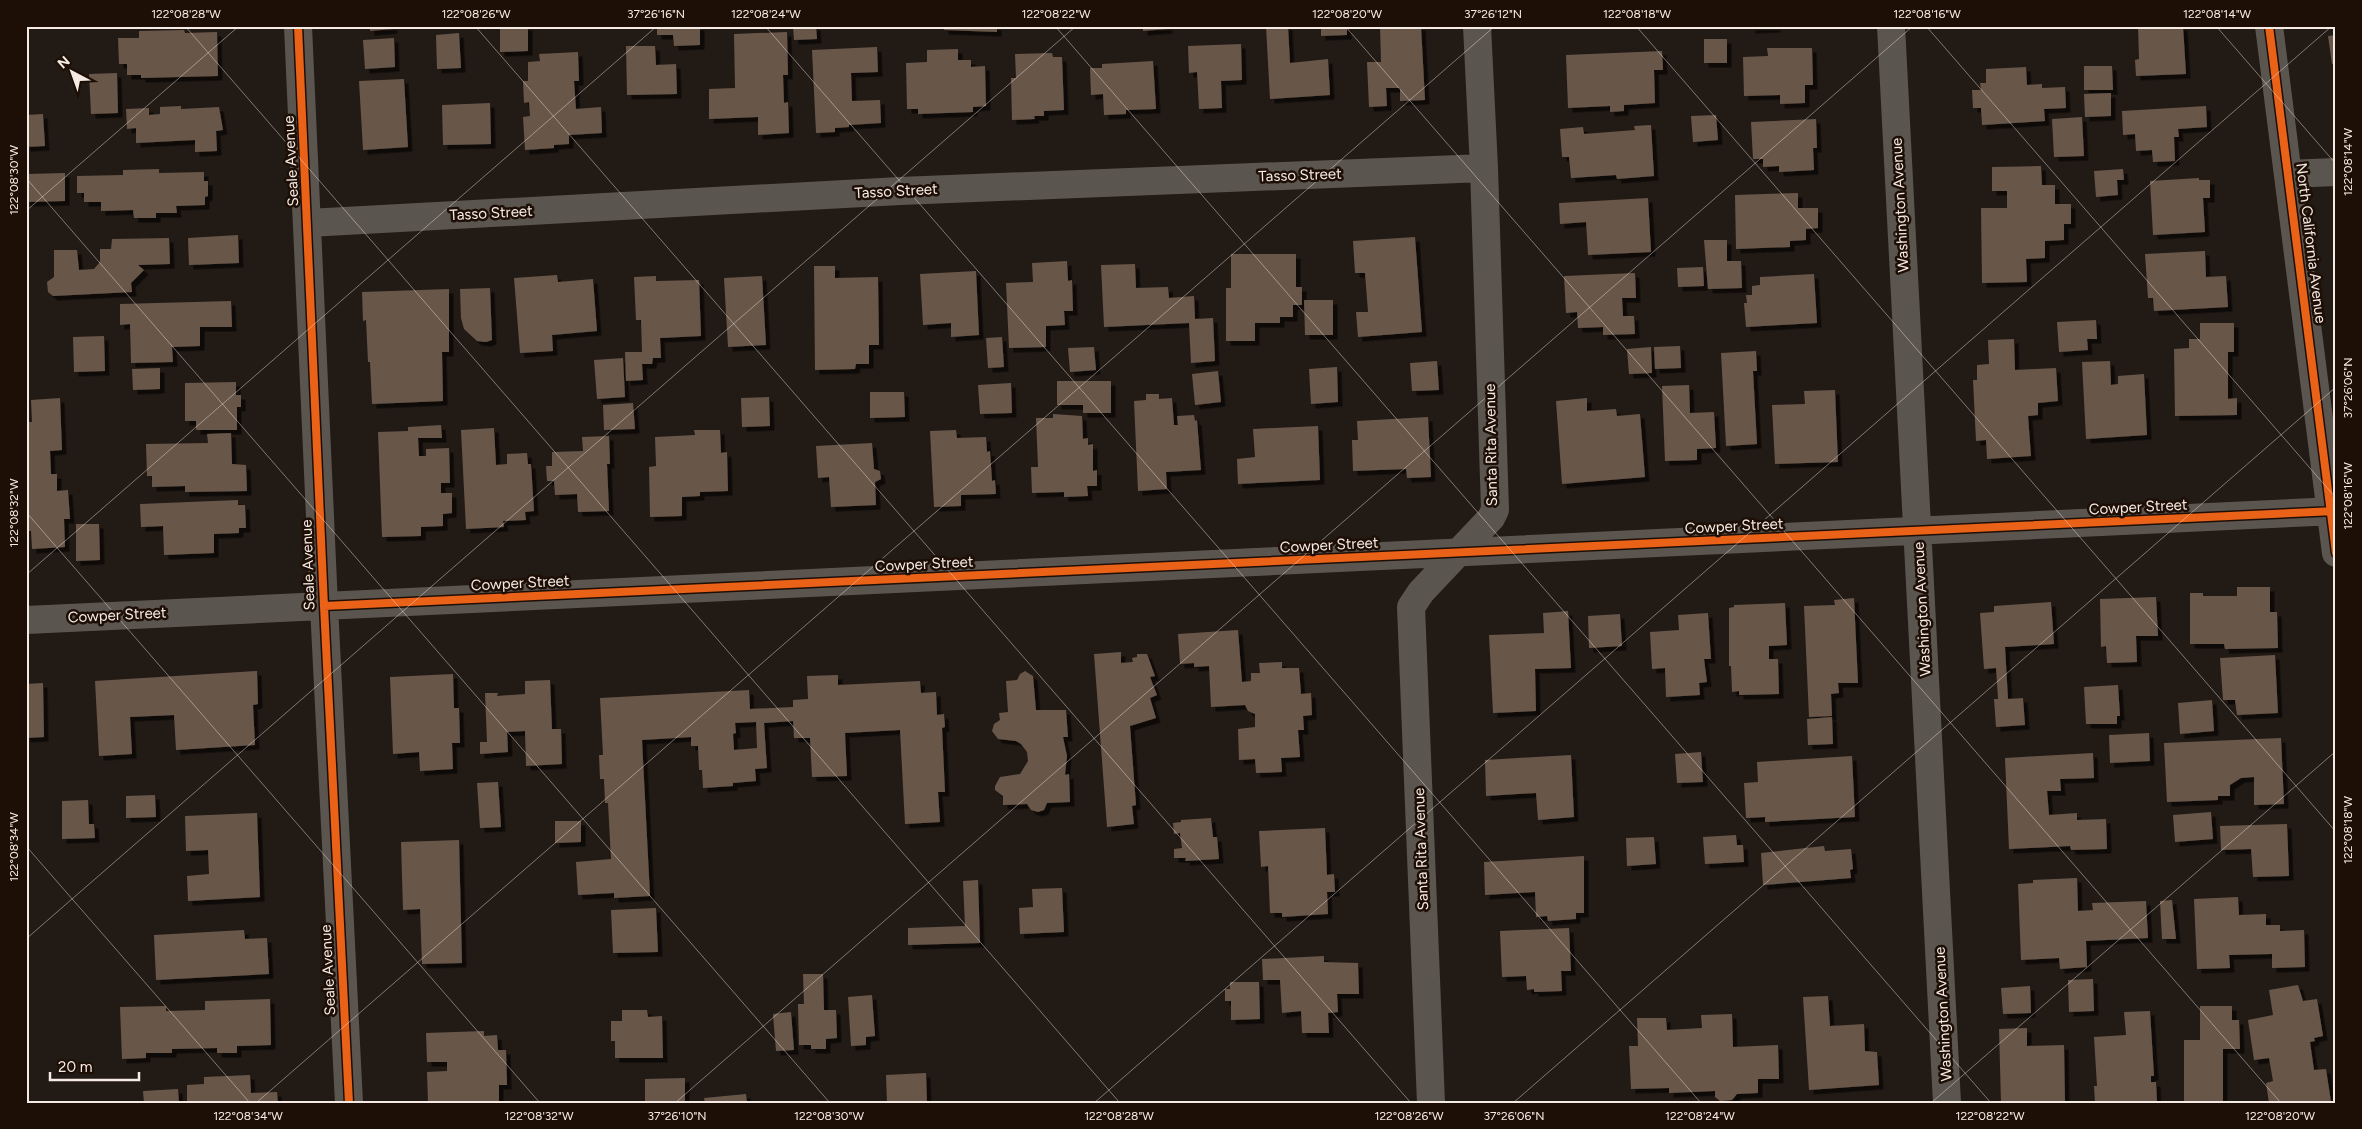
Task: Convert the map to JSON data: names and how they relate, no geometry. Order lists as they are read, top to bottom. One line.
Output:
{"streets":{"street":["Seale Avenue","Tasso Street","Washington Avenue","North California Avenue","Santa Rita Avenue","Cowper Street"]},"crossings":[["Seale Avenue","Tasso Street"],["Seale Avenue","Cowper Street"],["Tasso Street","Santa Rita Avenue"],["Washington Avenue","Cowper Street"],["North California Avenue","Cowper Street"],["Santa Rita Avenue","Cowper Street"]],"scale_bar":"20 m","north":"top left","coordinates":["122°08'28\"W","122°08'26\"W","37°26'16\"N","122°08'24\"W","122°08'22\"W","122°08'20\"W","37°26'12\"N","122°08'18\"W","122°08'16\"W","122°08'14\"W","122°08'30\"W","37°26'06\"N","122°08'32\"W","122°08'34\"W","37°26'10\"N"]}
